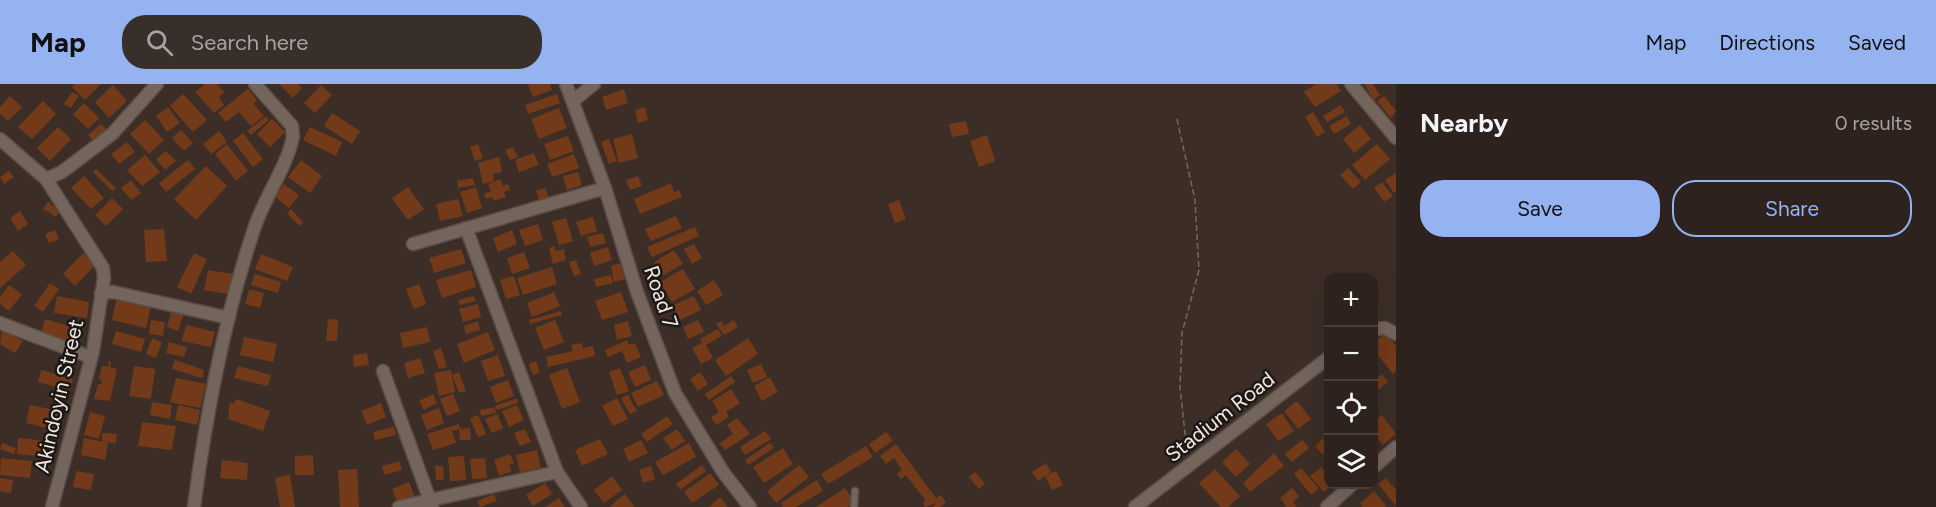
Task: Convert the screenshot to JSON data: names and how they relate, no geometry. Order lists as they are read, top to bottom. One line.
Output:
{"streets":{"street":["Road 7","Akindoyin Street","Stadium Road"]},"page":{"header":"Map","search":"Search here","nav":["Map","Directions","Saved"],"heading":["Nearby","0 results"],"buttons":["Save","Share"],"map_buttons":["+","−"]}}
